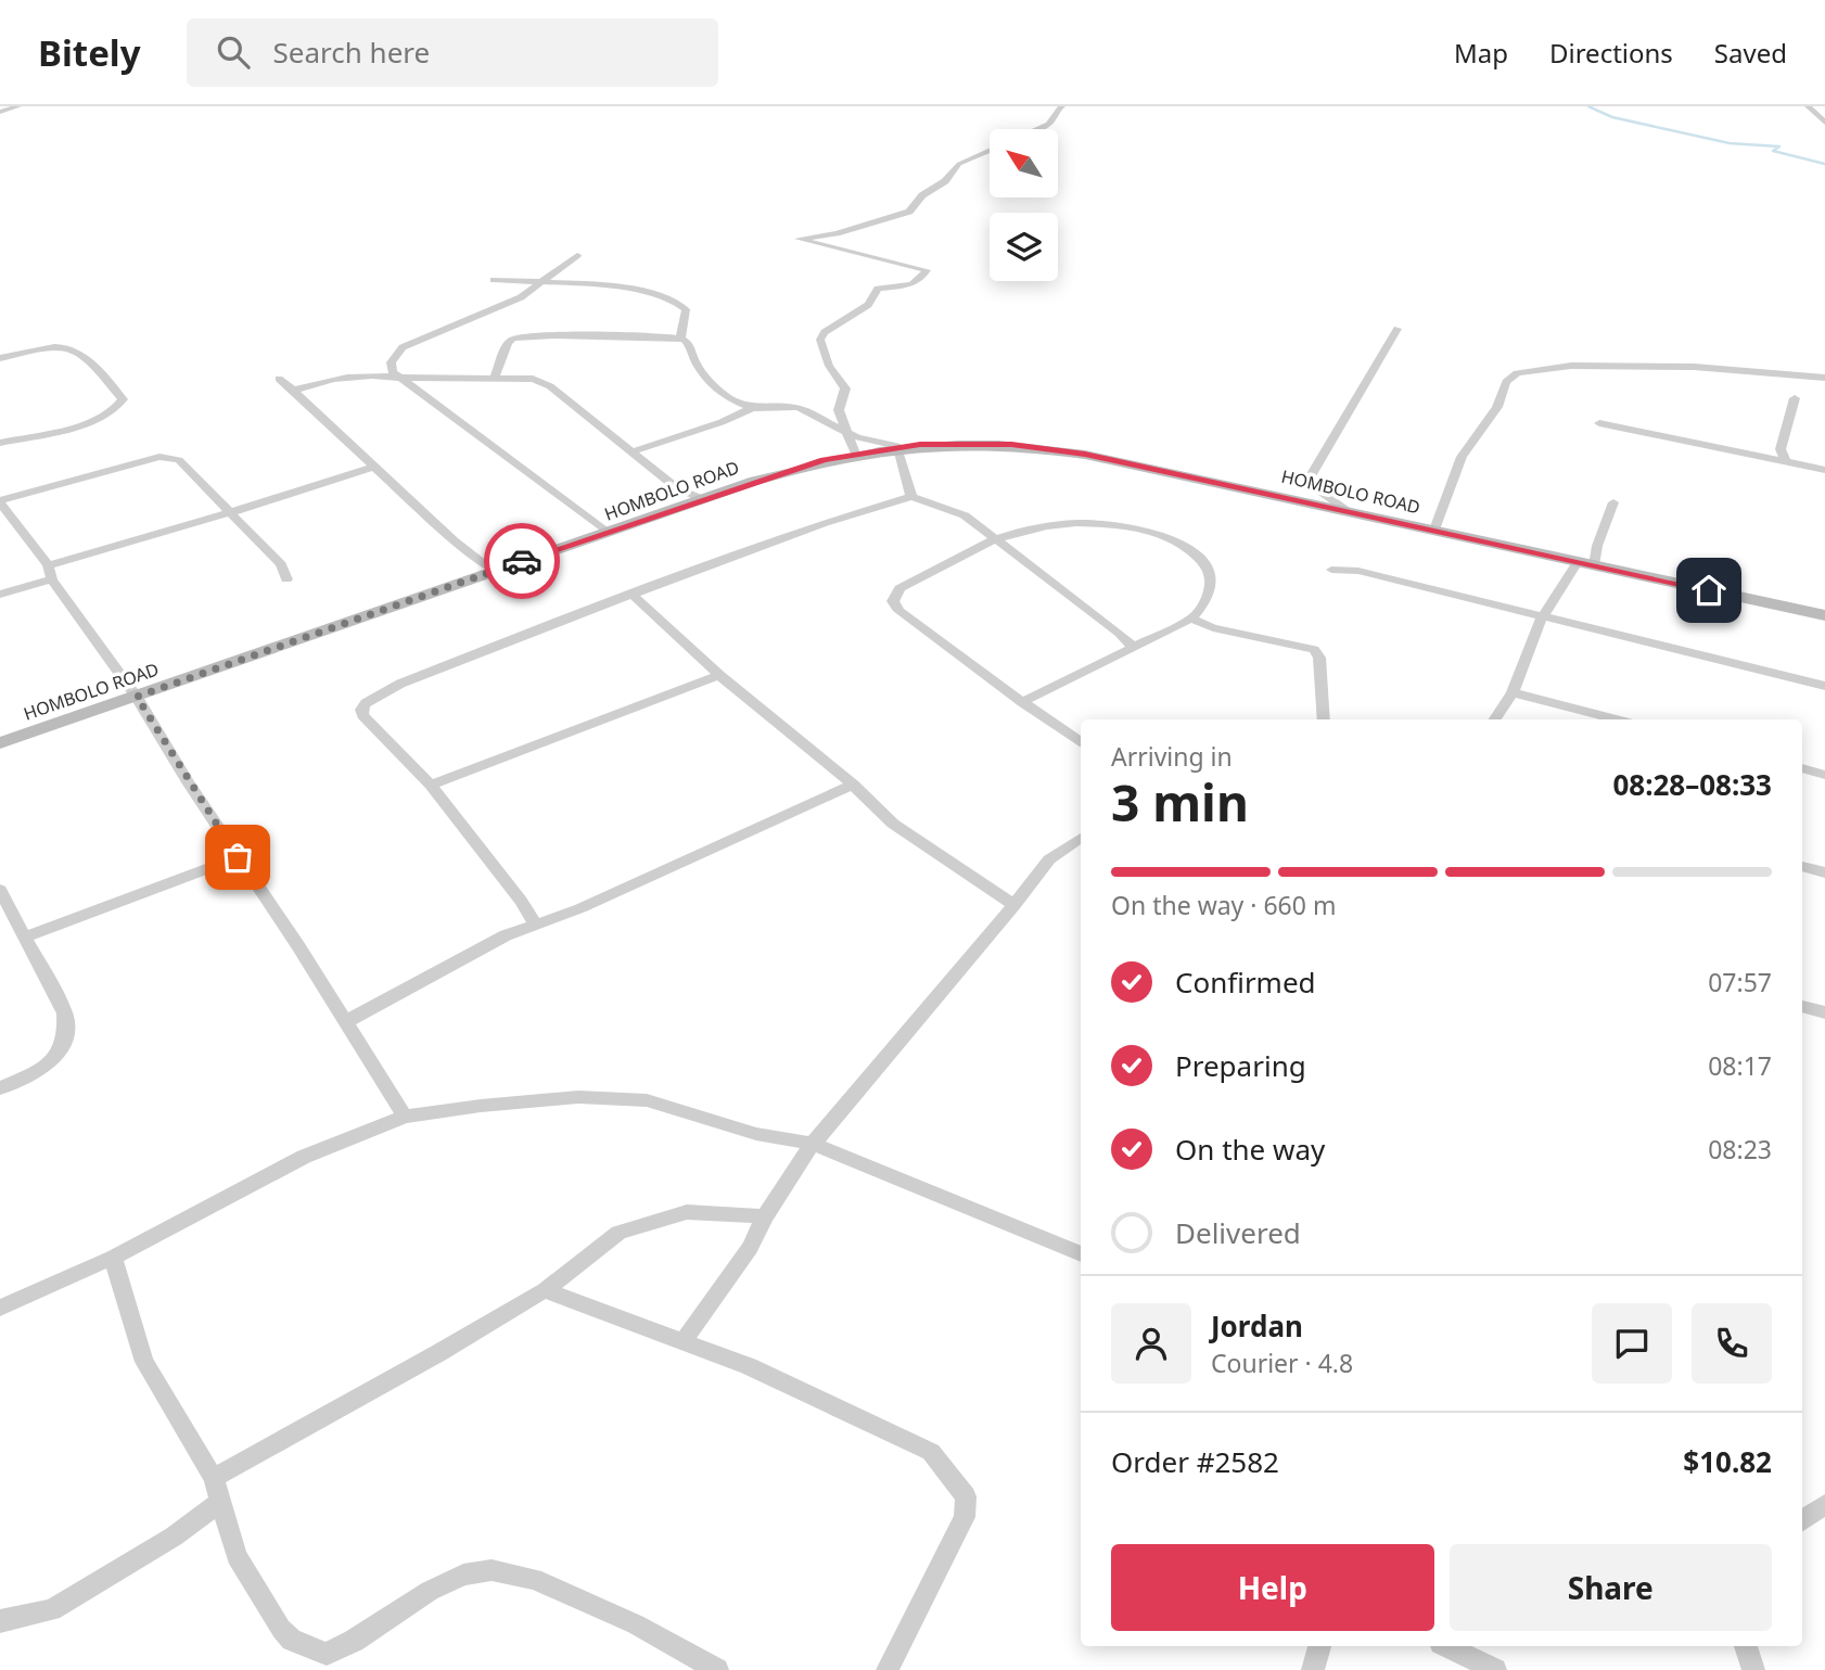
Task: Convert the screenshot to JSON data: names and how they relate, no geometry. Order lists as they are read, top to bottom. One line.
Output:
{"streets":{"street":["HOMBOLO ROAD"]},"north":"top left","page":{"header":"Bitely","search":"Search here","nav":["Map","Directions","Saved"],"heading":["3 min","Arriving in","08:28–08:33"],"panel":["Jordan","Courier · 4.8","Order #2582","$10.82"],"bar":"On the way · 660 m","list":[["Confirmed","07:57"],["Preparing","08:17"],["On the way","08:23"],"Delivered"],"buttons":["Help","Share"]}}
